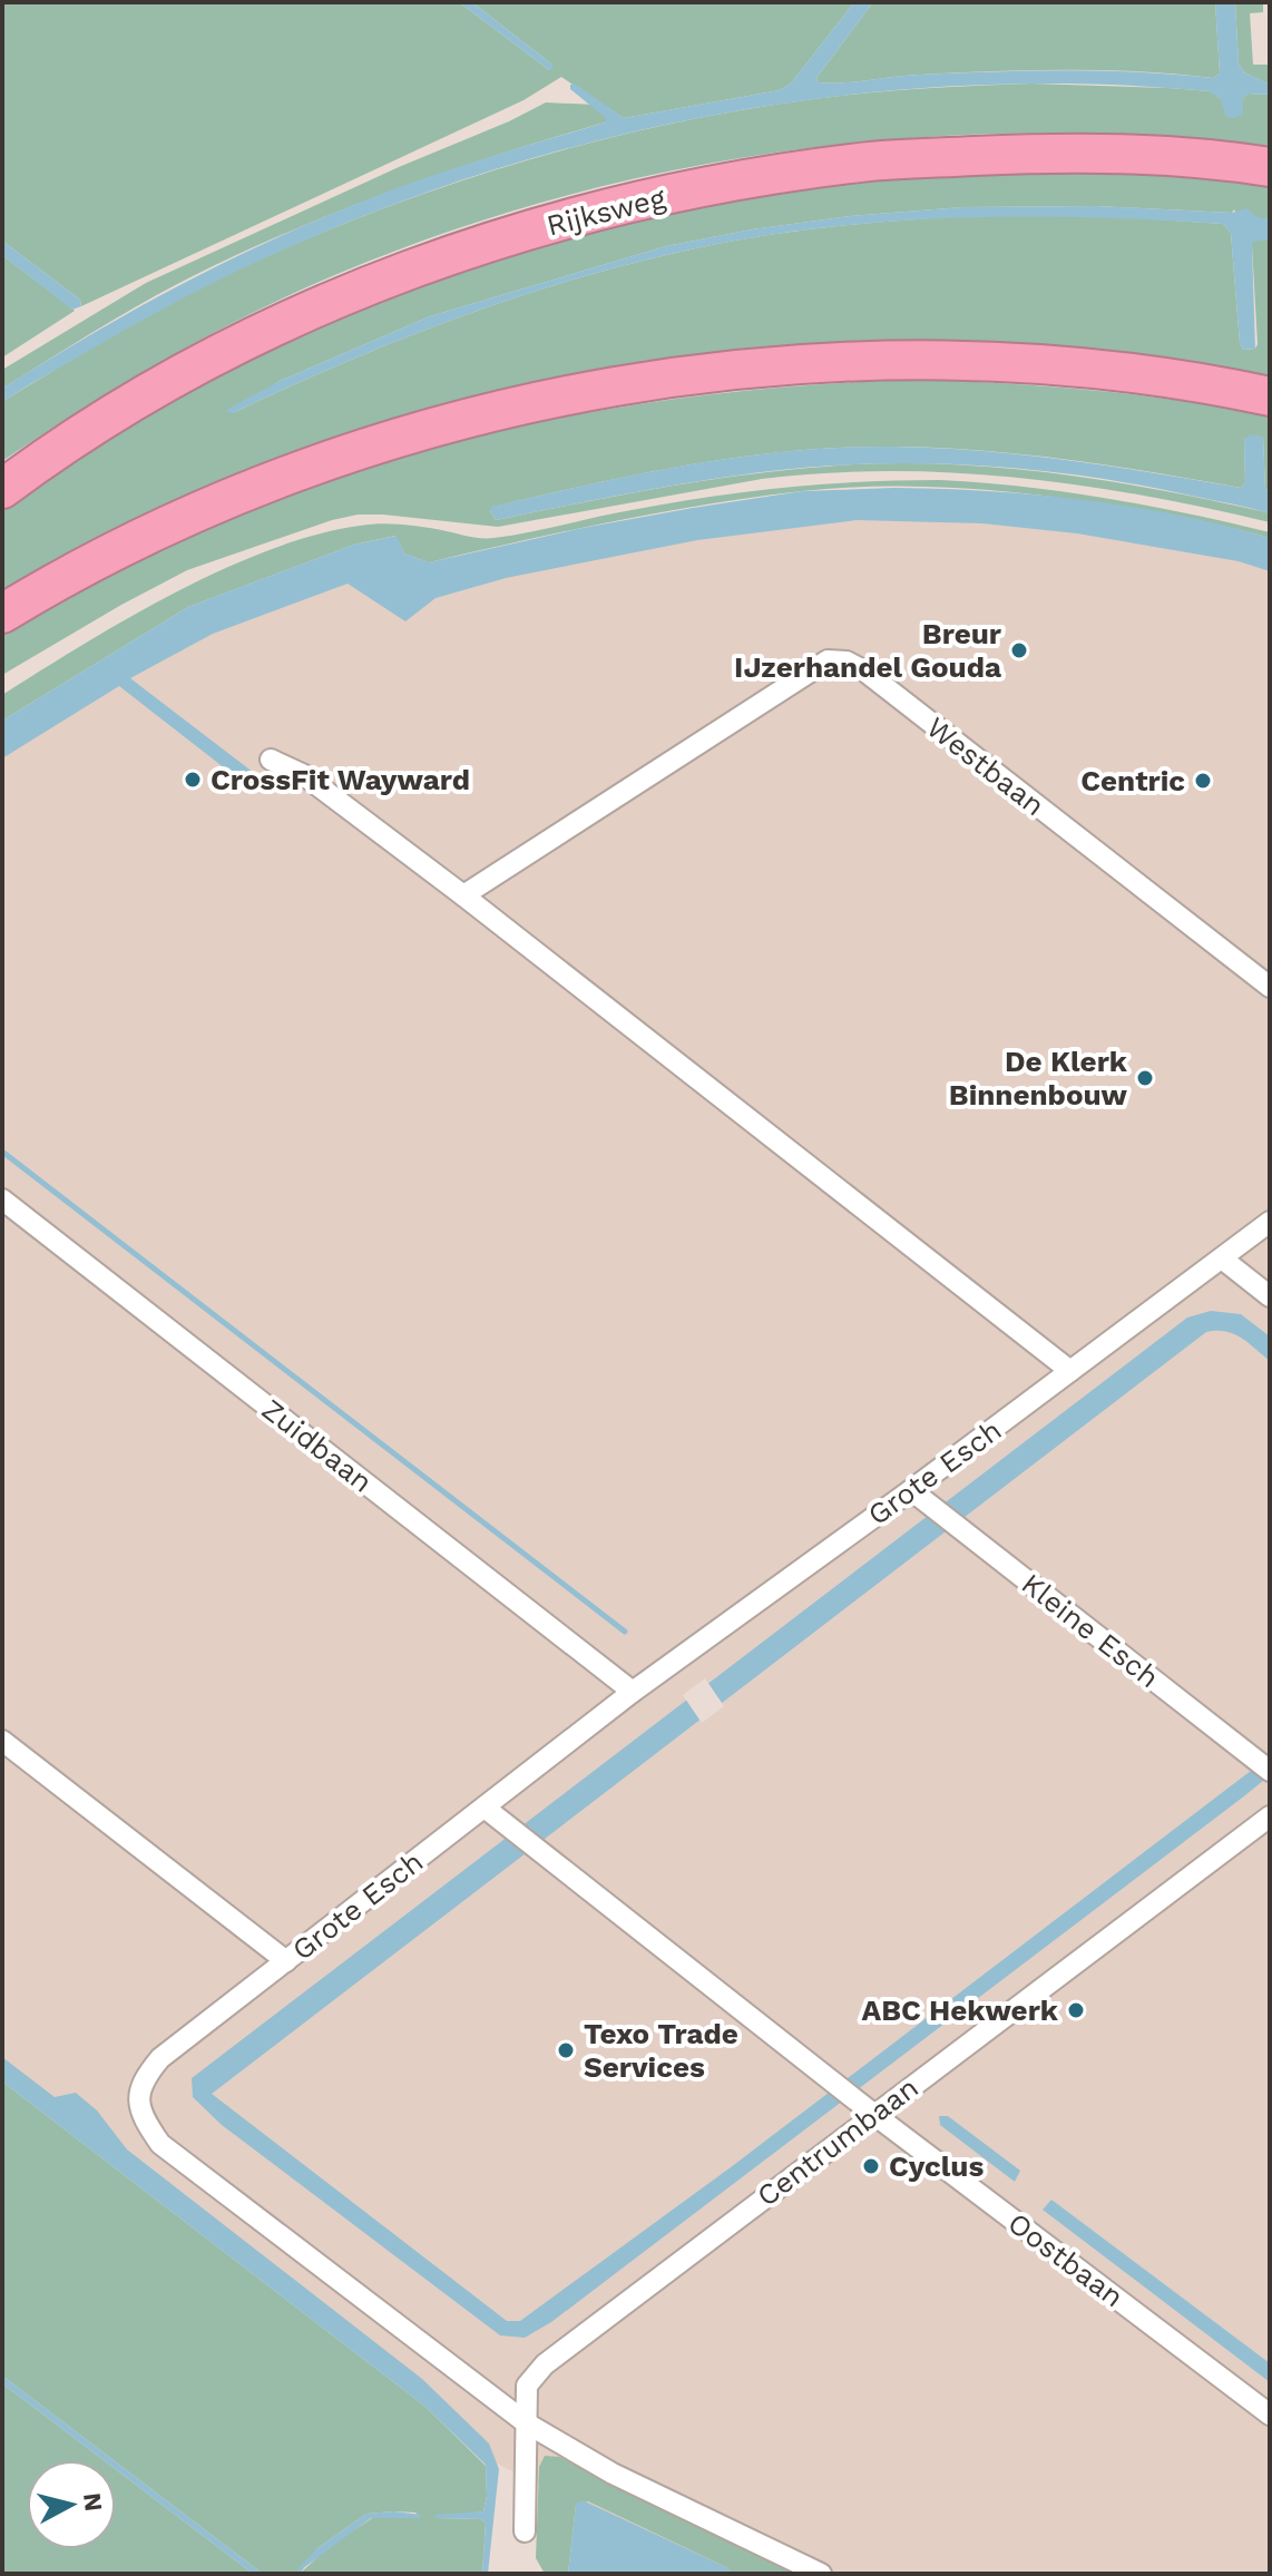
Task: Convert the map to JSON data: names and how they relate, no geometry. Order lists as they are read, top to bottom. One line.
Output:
{"streets":{"highway":["Rijksweg"],"street":["Westbaan","Zuidbaan","Grote Esch","Kleine Esch","Centrumbaan","Oostbaan"]},"crossings":[["Zuidbaan","Grote Esch"],["Grote Esch","Kleine Esch"],["Grote Esch","Centrumbaan"],["Grote Esch","Oostbaan"],["Centrumbaan","Oostbaan"]],"places":["Breur IJzerhandel Gouda","CrossFit Wayward","Centric","De Klerk Binnenbouw","ABC Hekwerk","Texo Trade Services","Cyclus"],"north":"right"}
